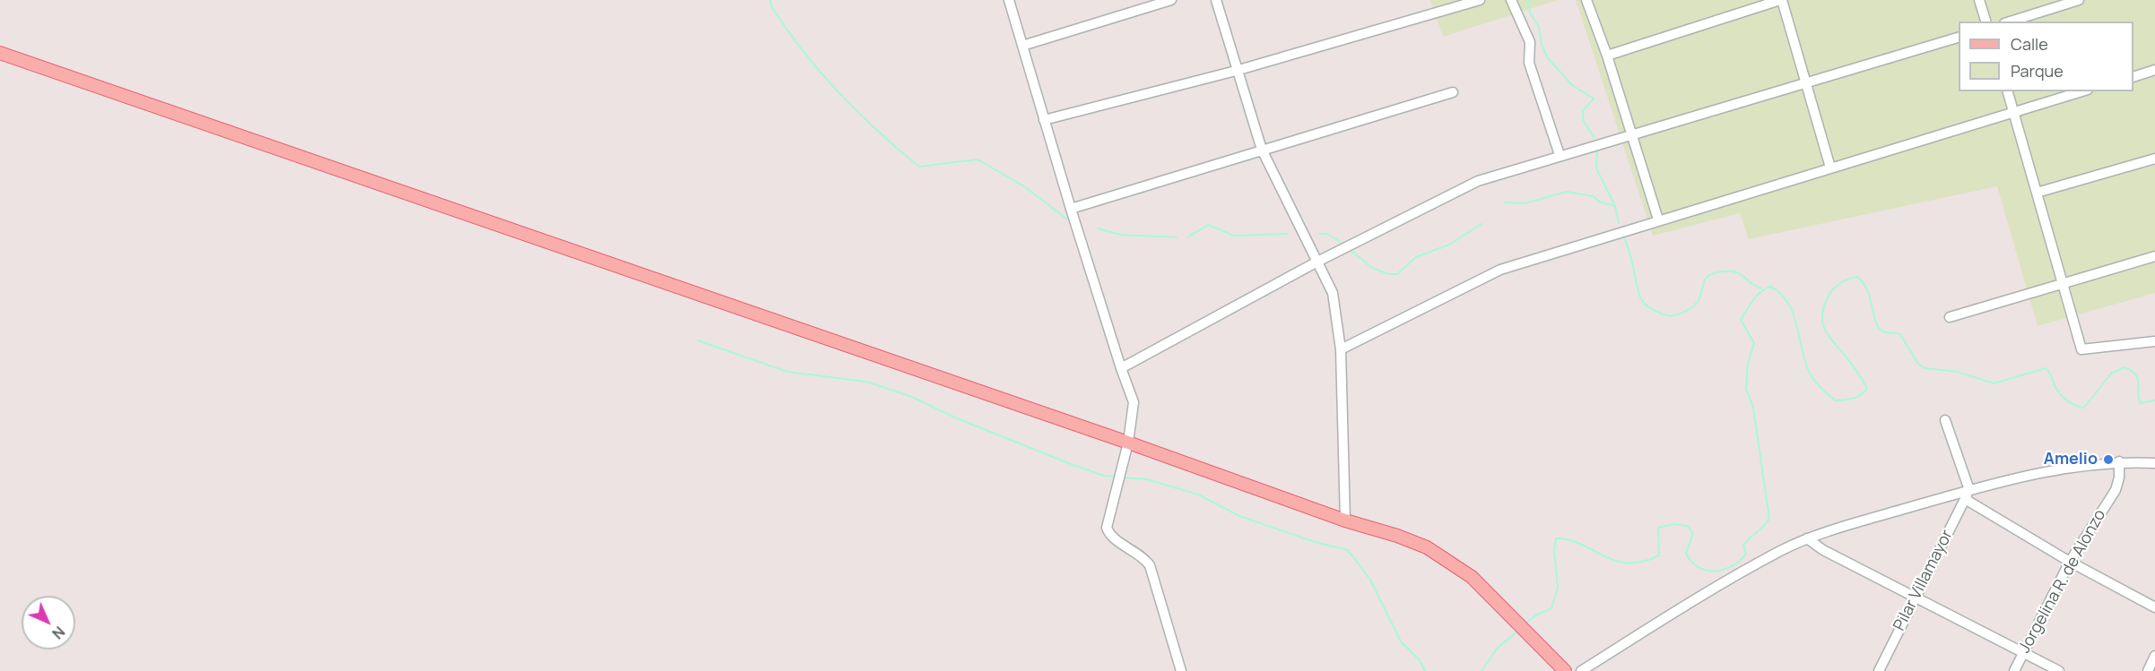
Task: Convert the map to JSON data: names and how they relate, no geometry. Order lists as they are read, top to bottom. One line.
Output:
{"streets":{"street":["Pilar Villamayor","Jorgelina R. de Alonzo"]},"places":["Amelio"],"legend":["Calle","Parque"],"north":"bottom right"}
